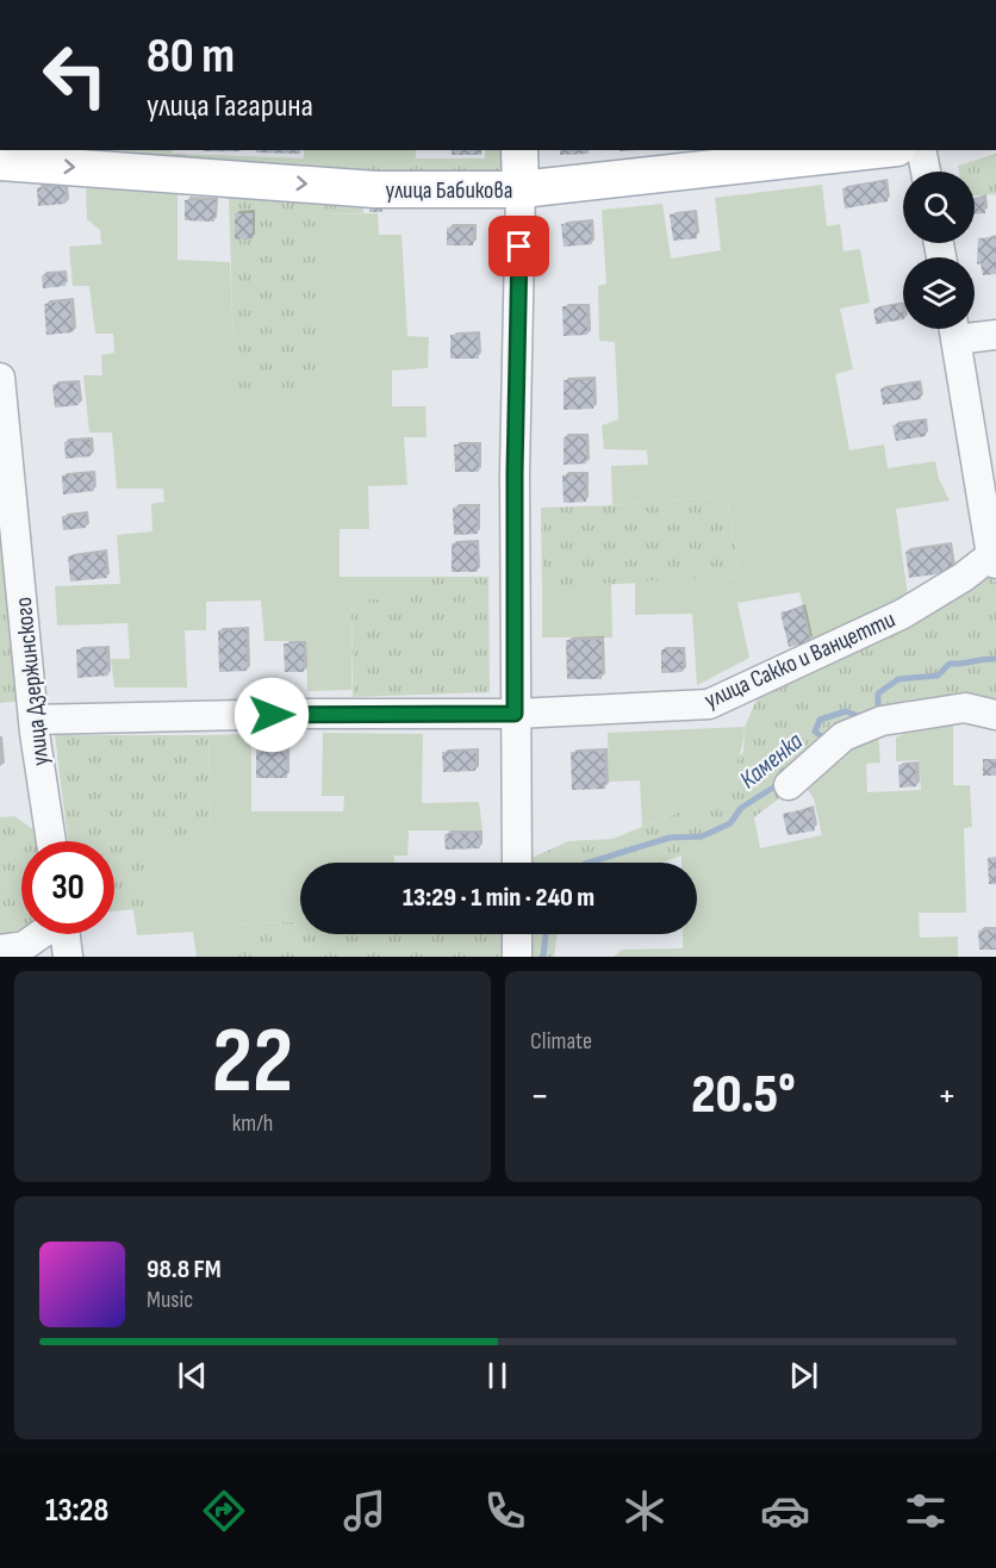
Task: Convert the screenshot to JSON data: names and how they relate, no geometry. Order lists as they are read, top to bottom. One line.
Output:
{"streets":{"main road":["улица Бабикова"],"street":["улица Сакко и Ванцетти","улица Дзержинского"]},"crossings":[["улица Сакко и Ванцетти","улица Дзержинского"]],"one_way":["улица Бабикова"],"water":["Каменка"],"page":{"turn":["80 m","улица Гагарина"],"limit":"30","trip":"13:29 · 1 min · 240 m","tile":[["22","km/h"],"Climate"],"heat":["−","20.5°","+"],"song":["98.8 FM","Music"],"tabs":"13:28"}}
